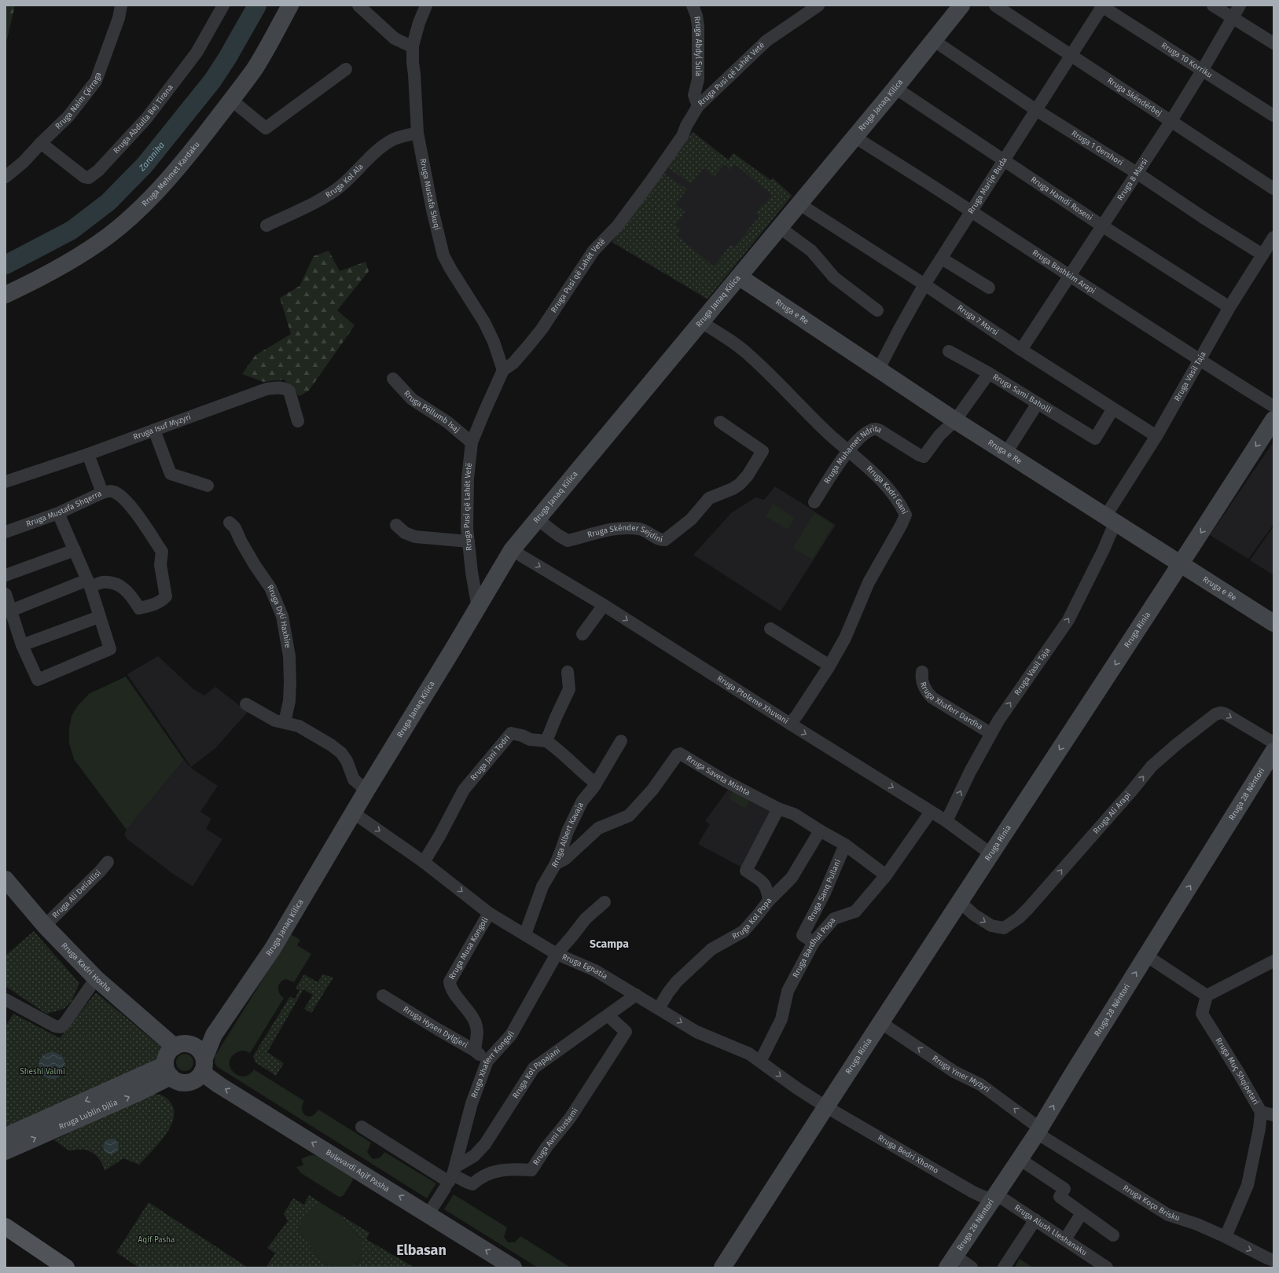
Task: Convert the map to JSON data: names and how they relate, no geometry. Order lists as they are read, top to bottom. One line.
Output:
{"streets":{"main road":["Rruga Janaq Kilica","Rruga Mehmet Kardaku","Rruga e Re","Rruga Rinia","Rruga 28 Nëntori","Rruga Kadri Hoxha","Rruga Lublin Djlia","Bulevardi Aqif Pasha"],"street":["Rruga Abdyl Sula","Rruga 10 Korriku","Rruga Pusi që Lahët Vetë","Rruga Skëndërbej","Rruga Naim Çërraga","Rruga Abdulla Bej Tirana","Rruga 1 Qershori","Rruga 8 Marsi","Rruga Kol Ala","Rruga Marije Buda","Rruga Mustafa Skuqi","Rruga Hamdi Roseni","Rruga Bashkim Arapi","Rruga 7 Marsi","Rruga Vasil Taja","Rruga Sami Baholli","Rruga Pëllumb Isaj","Rruga Isuf Myzyri","Rruga Muhamet Ndrita","Rruga Kadri Gani","Rruga Mustafa Shqerra","Rruga Skënder Sejdini","Rruga Dyli Haxhire","Rruga Ptoleme Xhuvani","Rruga Xhaferr Dardha","Rruga Jani Todri","Rruga Saveta Mishta","Rruga Ali Arapi","Rruga Albert Kavaja","Rruga Sanq Pullani","Rruga Ali Deliallisi","Rruga Kol Popa","Rruga Musa Kongoli","Rruga Bardhul Popa","Rruga Egnatia","Rruga Hysen Dylgjeri","Rruga Xhaferr Kongoli","Rruga Muç Shqipetari","Rruga Kol Papajani","Rruga Ymer Myzyri","Rruga Avni Rustemi","Rruga Bedri Xhomo","Rruga Koço Brisku","Rruga Alush Lleshanaku"]},"crossings":[["Rruga Abdyl Sula","Rruga Pusi që Lahët Vetë"],["Rruga 10 Korriku","Rruga 8 Marsi"],["Rruga 10 Korriku","Rruga Marije Buda"],["Rruga Pusi që Lahët Vetë","Rruga Janaq Kilica"],["Rruga Pusi që Lahët Vetë","Rruga Mustafa Skuqi"],["Rruga Pusi që Lahët Vetë","Rruga Pëllumb Isaj"],["Rruga Skëndërbej","Rruga 8 Marsi"],["Rruga Skëndërbej","Rruga Marije Buda"],["Rruga Naim Çërraga","Rruga Abdulla Bej Tirana"],["Rruga Janaq Kilica","Rruga 1 Qershori"],["Rruga Janaq Kilica","Rruga Hamdi Roseni"],["Rruga Janaq Kilica","Rruga Bashkim Arapi"],["Rruga Janaq Kilica","Rruga e Re"],["Rruga Janaq Kilica","Rruga 7 Marsi"],["Rruga Janaq Kilica","Rruga Kadri Gani"],["Rruga Janaq Kilica","Rruga Skënder Sejdini"],["Rruga Janaq Kilica","Rruga Ptoleme Xhuvani"],["Rruga Janaq Kilica","Rruga Kadri Hoxha"],["Rruga Janaq Kilica","Rruga Egnatia"],["Rruga Janaq Kilica","Rruga Lublin Djlia"],["Rruga Janaq Kilica","Bulevardi Aqif Pasha"],["Rruga 1 Qershori","Rruga 8 Marsi"],["Rruga 1 Qershori","Rruga Marije Buda"],["Rruga 1 Qershori","Rruga Vasil Taja"],["Rruga 8 Marsi","Rruga Hamdi Roseni"],["Rruga 8 Marsi","Rruga Bashkim Arapi"],["Rruga 8 Marsi","Rruga 7 Marsi"],["Rruga Kol Ala","Rruga Mustafa Skuqi"],["Rruga Marije Buda","Rruga Hamdi Roseni"],["Rruga Marije Buda","Rruga Bashkim Arapi"],["Rruga Marije Buda","Rruga e Re"],["Rruga Marije Buda","Rruga 7 Marsi"],["Rruga Hamdi Roseni","Rruga Vasil Taja"],["Rruga Bashkim Arapi","Rruga Vasil Taja"],["Rruga e Re","Rruga Vasil Taja"],["Rruga e Re","Rruga Muhamet Ndrita"],["Rruga e Re","Rruga Rinia"],["Rruga 7 Marsi","Rruga Vasil Taja"],["Rruga 7 Marsi","Rruga Sami Baholli"],["Rruga Vasil Taja","Rruga Ptoleme Xhuvani"],["Rruga Vasil Taja","Rruga Xhaferr Dardha"],["Rruga Isuf Myzyri","Rruga Mustafa Shqerra"],["Rruga Muhamet Ndrita","Rruga Kadri Gani"],["Rruga Kadri Gani","Rruga Ptoleme Xhuvani"],["Rruga Rinia","Rruga Ptoleme Xhuvani"],["Rruga Rinia","Rruga Ali Arapi"],["Rruga Rinia","Rruga Egnatia"],["Rruga Rinia","Rruga Ymer Myzyri"],["Rruga Rinia","Rruga Bedri Xhomo"],["Rruga Ptoleme Xhuvani","Rruga Bardhul Popa"],["Rruga Jani Todri","Rruga Egnatia"],["Rruga Saveta Mishta","Rruga Albert Kavaja"],["Rruga Saveta Mishta","Rruga Sanq Pullani"],["Rruga Saveta Mishta","Rruga Kol Popa"],["Rruga Saveta Mishta","Rruga Bardhul Popa"],["Rruga 28 Nëntori","Rruga Ymer Myzyri"],["Rruga 28 Nëntori","Rruga Bedri Xhomo"],["Rruga 28 Nëntori","Rruga Koço Brisku"],["Rruga 28 Nëntori","Rruga Alush Lleshanaku"],["Rruga Albert Kavaja","Rruga Egnatia"],["Rruga Sanq Pullani","Rruga Bardhul Popa"],["Rruga Ali Deliallisi","Rruga Kadri Hoxha"],["Rruga Kol Popa","Rruga Egnatia"],["Rruga Musa Kongoli","Rruga Egnatia"],["Rruga Musa Kongoli","Rruga Hysen Dylgjeri"],["Rruga Bardhul Popa","Rruga Egnatia"],["Rruga Kadri Hoxha","Rruga Lublin Djlia"],["Rruga Kadri Hoxha","Bulevardi Aqif Pasha"],["Rruga Egnatia","Rruga Xhaferr Kongoli"],["Rruga Egnatia","Rruga Kol Papajani"],["Rruga Egnatia","Rruga Bedri Xhomo"],["Rruga Hysen Dylgjeri","Rruga Xhaferr Kongoli"],["Rruga Xhaferr Kongoli","Rruga Kol Papajani"],["Rruga Xhaferr Kongoli","Rruga Avni Rustemi"],["Rruga Xhaferr Kongoli","Bulevardi Aqif Pasha"],["Rruga Muç Shqipetari","Rruga Koço Brisku"],["Rruga Kol Papajani","Rruga Avni Rustemi"],["Rruga Ymer Myzyri","Rruga Koço Brisku"],["Rruga Lublin Djlia","Bulevardi Aqif Pasha"],["Rruga Bedri Xhomo","Rruga Alush Lleshanaku"]],"one_way":["Rruga Vasil Taja","Rruga Rinia","Rruga Ptoleme Xhuvani","Rruga 28 Nëntori","Rruga Ali Arapi","Rruga Egnatia","Rruga Ymer Myzyri","Bulevardi Aqif Pasha"],"districts":["Scampa","Elbasan"],"water":["Zaranika"],"parks":["Sheshi Valmi","Aqif Pasha"]}
